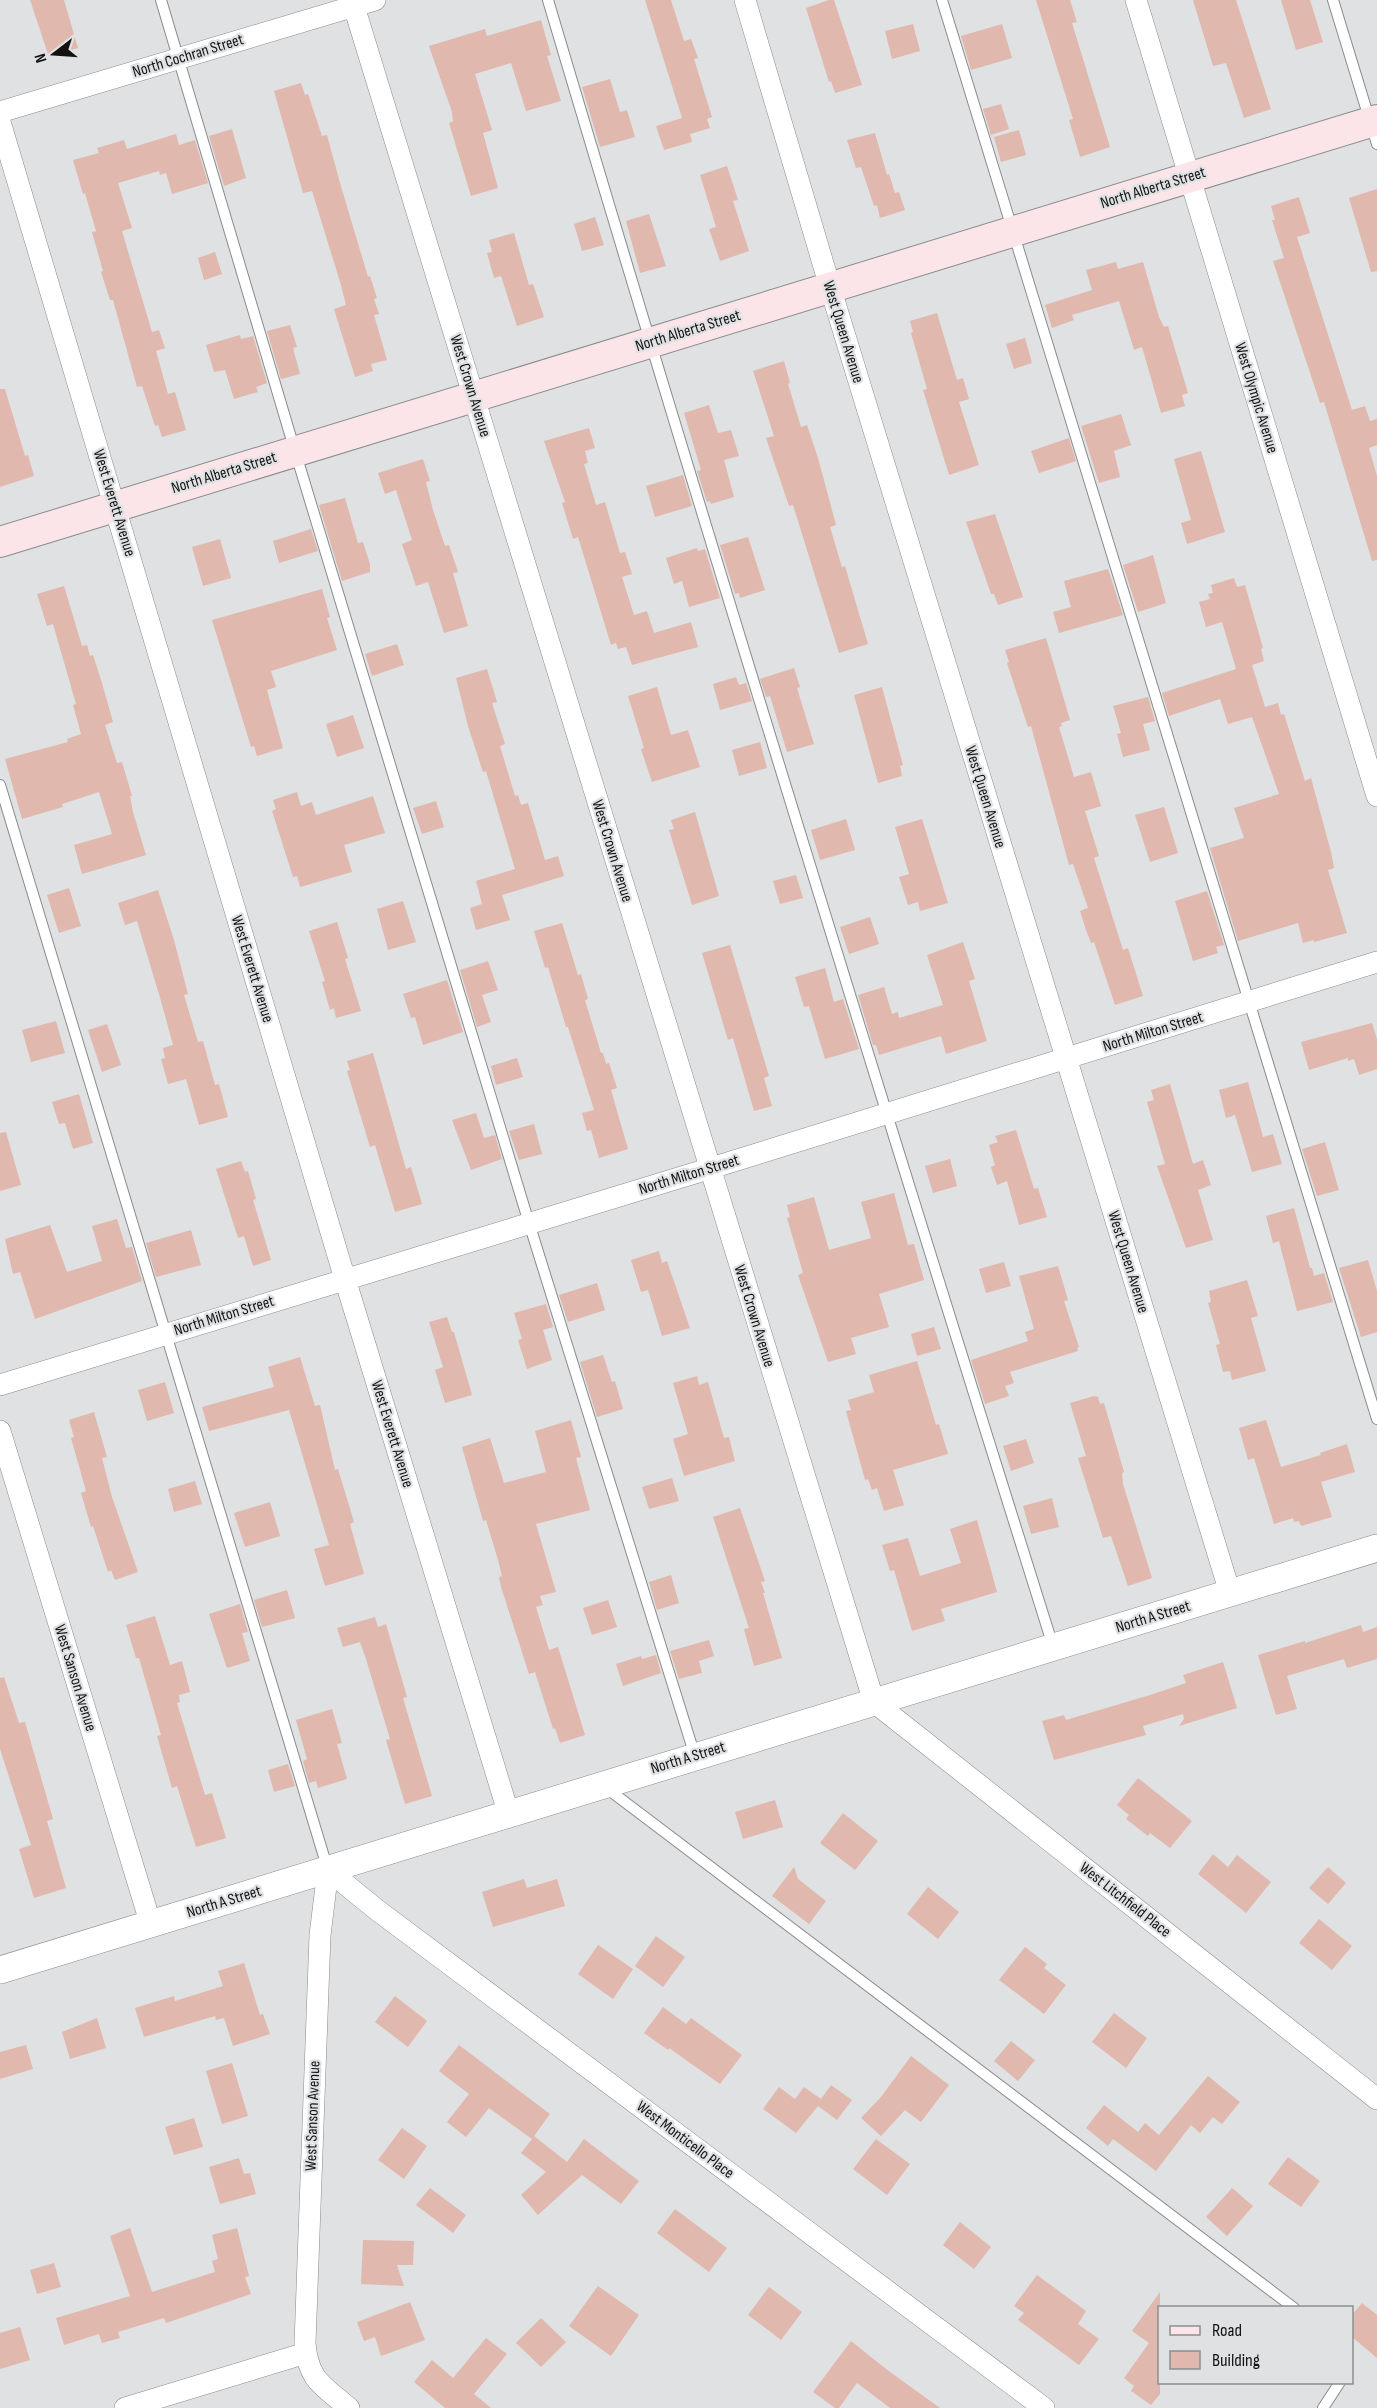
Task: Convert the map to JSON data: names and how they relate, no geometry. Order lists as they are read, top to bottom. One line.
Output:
{"streets":{"main road":["North Alberta Street"],"street":["North Cochran Street","West Queen Avenue","West Crown Avenue","West Olympic Avenue","West Everett Avenue","North Milton Street","North A Street","West Sanson Avenue","West Litchfield Place","West Monticello Place"]},"crossings":[["North Cochran Street","West Crown Avenue"],["North Alberta Street","West Queen Avenue"],["North Alberta Street","West Crown Avenue"],["North Alberta Street","West Olympic Avenue"],["North Alberta Street","West Everett Avenue"],["West Queen Avenue","North Milton Street"],["West Queen Avenue","North A Street"],["West Crown Avenue","North Milton Street"],["West Crown Avenue","North A Street"],["West Crown Avenue","West Litchfield Place"],["West Everett Avenue","North Milton Street"],["West Everett Avenue","North A Street"],["North A Street","West Sanson Avenue"],["North A Street","West Litchfield Place"],["North A Street","West Monticello Place"],["West Sanson Avenue","West Monticello Place"]],"legend":["Road","Building"],"north":"left"}
